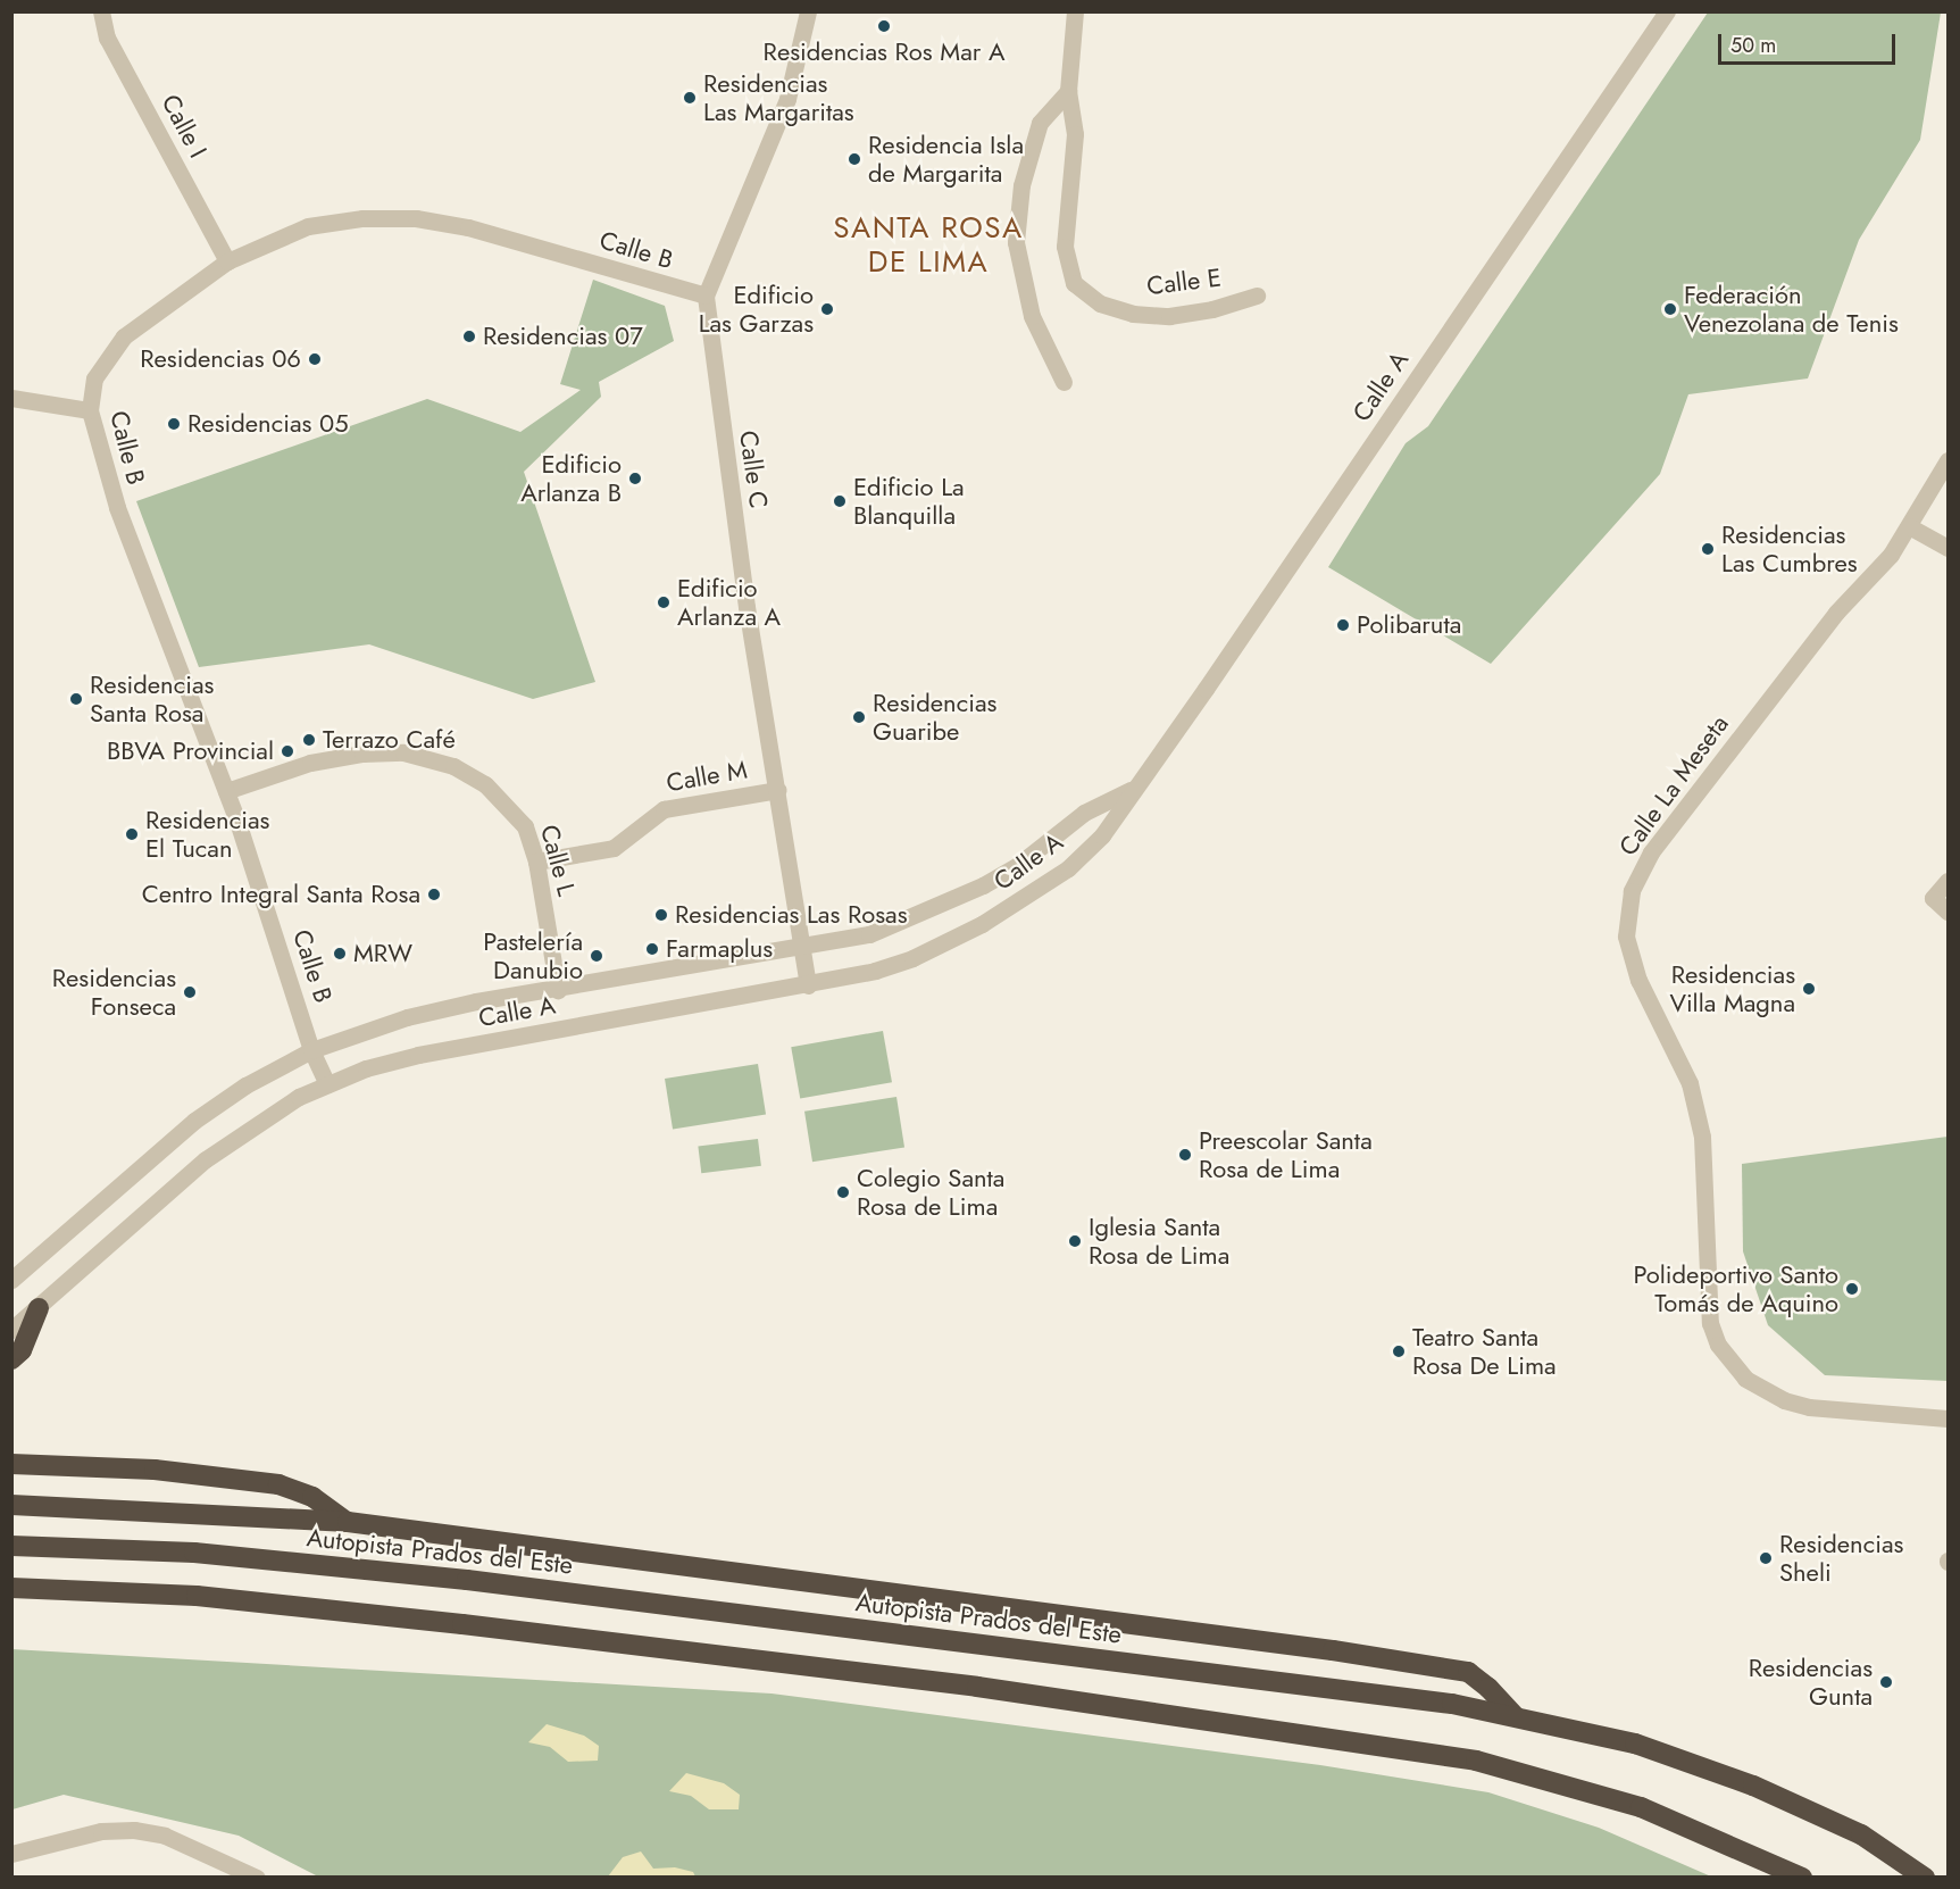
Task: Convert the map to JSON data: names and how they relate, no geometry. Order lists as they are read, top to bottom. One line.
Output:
{"streets":{"highway":["Autopista Prados del Este"],"street":["Calle I","Calle B","Calle E","Calle A","Calle C","Calle M","Calle La Meseta","Calle L"]},"crossings":[["Calle I","Calle B"],["Calle B","Calle A"],["Calle B","Calle C"],["Calle B","Calle L"],["Calle A","Calle C"],["Calle A","Calle L"],["Calle C","Calle M"],["Calle M","Calle L"]],"districts":["SANTA ROSA DE LIMA"],"places":["Residencias Ros Mar A","Residencias Las Margaritas","Residencia Isla de Margarita","Edificio Las Garzas","Federación Venezolana de Tenis","Residencias 07","Residencias 06","Residencias 05","Edificio Arlanza B","Edificio La Blanquilla","Residencias Las Cumbres","Edificio Arlanza A","Polibaruta","Residencias Santa Rosa","Residencias Guaribe","Terrazo Café","BBVA Provincial","Residencias El Tucan","Centro Integral Santa Rosa","Residencias Las Rosas","Farmaplus","MRW","Pastelería Danubio","Residencias Villa Magna","Residencias Fonseca","Preescolar Santa Rosa de Lima","Colegio Santa Rosa de Lima","Iglesia Santa Rosa de Lima","Polideportivo Santo Tomás de Aquino","Teatro Santa Rosa De Lima","Residencias Sheli","Residencias Gunta"],"scale_bar":"50 m"}
